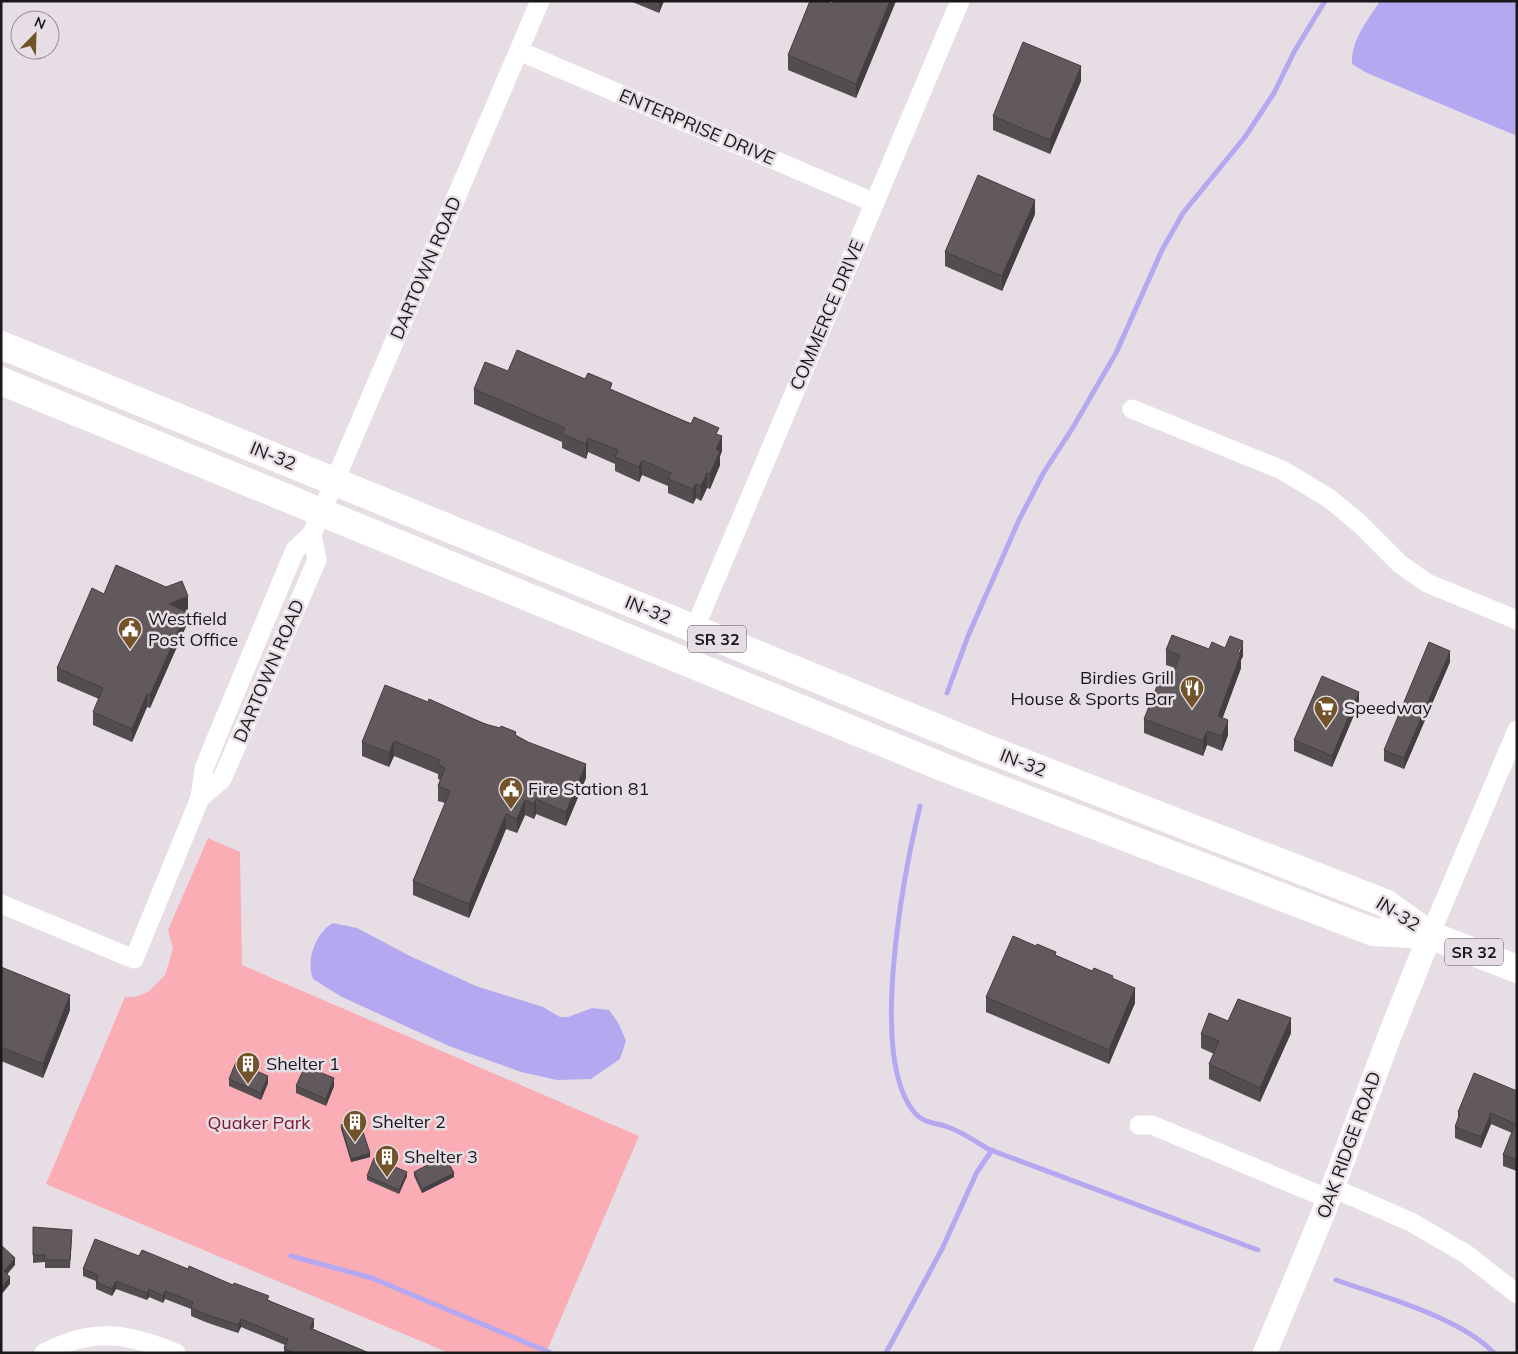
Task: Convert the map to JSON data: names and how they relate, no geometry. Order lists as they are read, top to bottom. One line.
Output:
{"streets":{"main road":["IN-32","SR 32"],"street":["ENTERPRISE DRIVE","DARTOWN ROAD","COMMERCE DRIVE","OAK RIDGE ROAD"]},"crossings":[["ENTERPRISE DRIVE","DARTOWN ROAD"],["ENTERPRISE DRIVE","COMMERCE DRIVE"],["DARTOWN ROAD","IN-32"],["COMMERCE DRIVE","IN-32"],["IN-32","OAK RIDGE ROAD"]],"parks":["Quaker Park"],"places":{"public building":["Westfield Post Office","Fire Station 81"],"restaurant":["Birdies Grill House & Sports Bar"],"supermarket":["Speedway"],"building":["Shelter 1","Shelter 2","Shelter 3"]},"north":"top right"}
